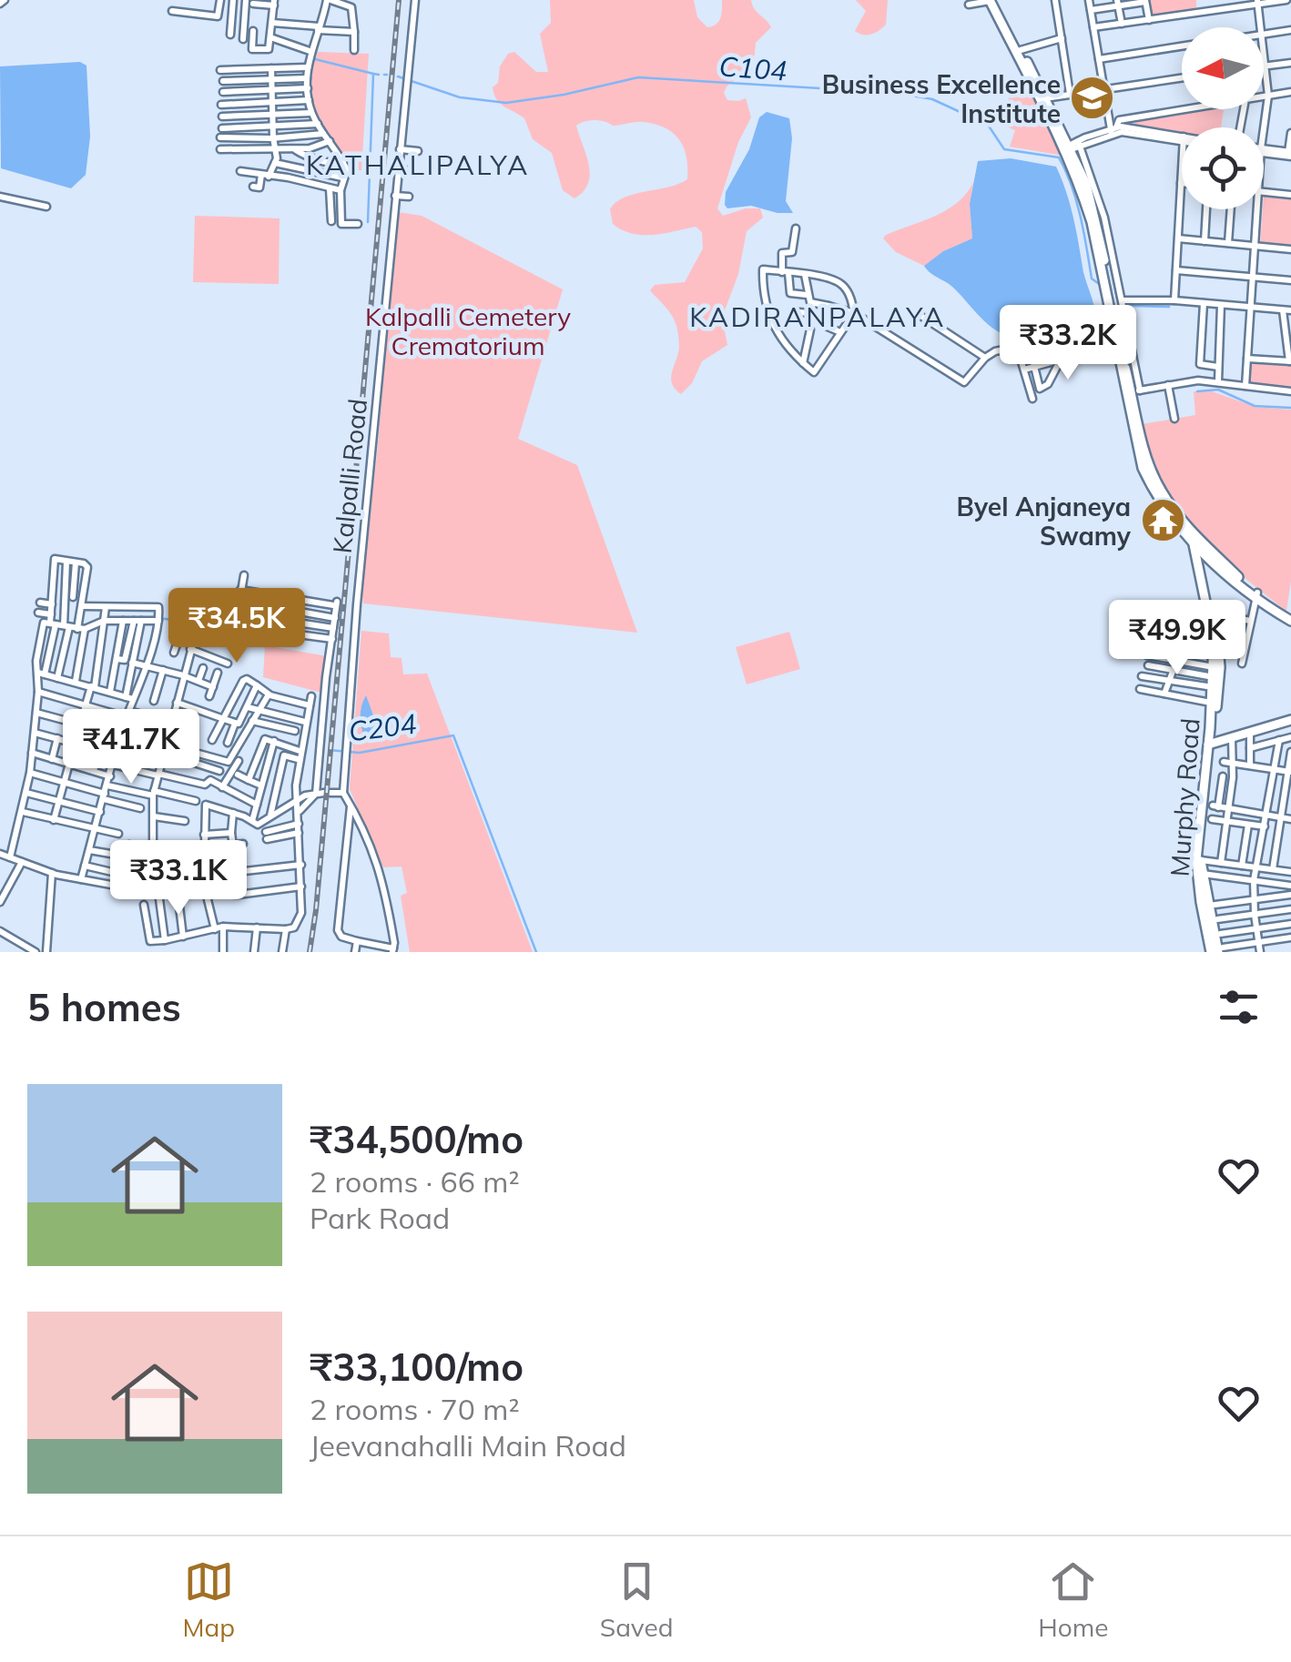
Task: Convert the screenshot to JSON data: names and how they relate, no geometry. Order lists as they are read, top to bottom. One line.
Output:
{"streets":{"main road":["Murphy Road"],"street":["Kalpalli Road"]},"districts":["KATHALIPALYA","KADIRANPALAYA"],"water":["C104","C204"],"parks":["Kalpalli Cemetery Crematorium"],"places":{"school or university":["Business Excellence Institute"],"temple":["Byel Anjaneya Swamy"]},"north":"left","page":{"price":["₹33.2K","₹34.5K","₹49.9K","₹41.7K","₹33.1K"],"heading":"5 homes","list":[{"name":"₹34,500/mo","note":"2 rooms · 66 m² · Park Road"},{"name":"₹33,100/mo","note":"2 rooms · 70 m² · Jeevanahalli Main Road"}],"tabs":["Map","Saved","Home"]}}
